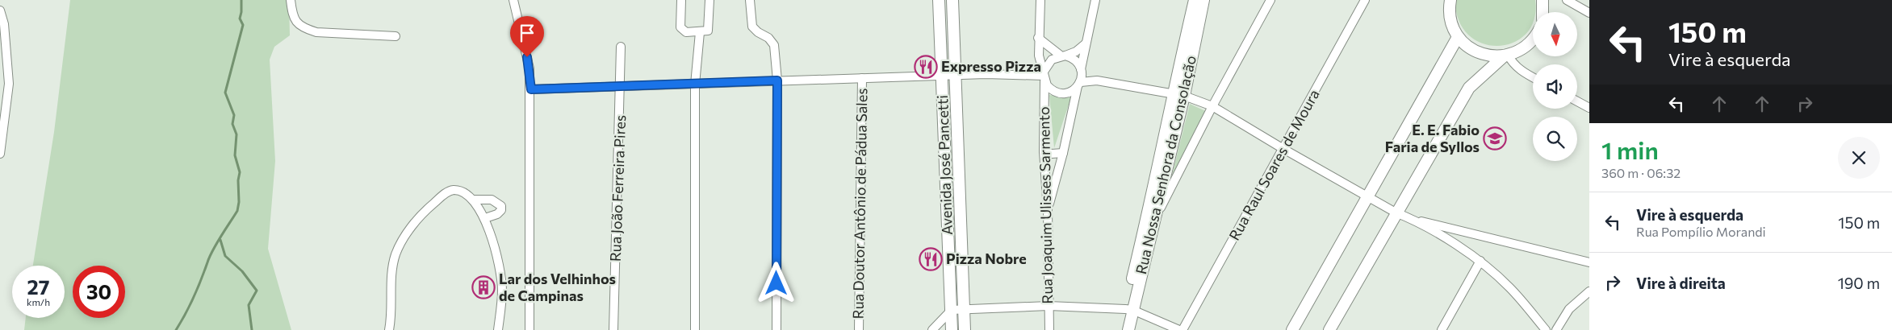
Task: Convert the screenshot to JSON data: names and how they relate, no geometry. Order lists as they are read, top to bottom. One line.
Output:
{"streets":{"street":["Avenida José Pancetti","Rua Nossa Senhora da Consolação","Rua Raul Soares de Moura","Rua João Ferreira Pires","Rua Doutor Antônio de Pádua Sales","Rua Joaquim Ulisses Sarmento"]},"places":{"restaurant":["Expresso Pizza","Pizza Nobre"],"school or university":["E. E. Fabio Faria de Syllos"],"building":["Lar dos Velhinhos de Campinas"]},"north":"bottom","page":{"turn":["150 m","Vire à esquerda"],"heading":["1 min","360 m · 06:32"],"list":[{"name":"Vire à esquerda","note":"Rua Pompílio Morandi","value":"150 m"},{"name":"Vire à direita","value":"190 m"}],"speed":"27 km/h","limit":"30"}}
